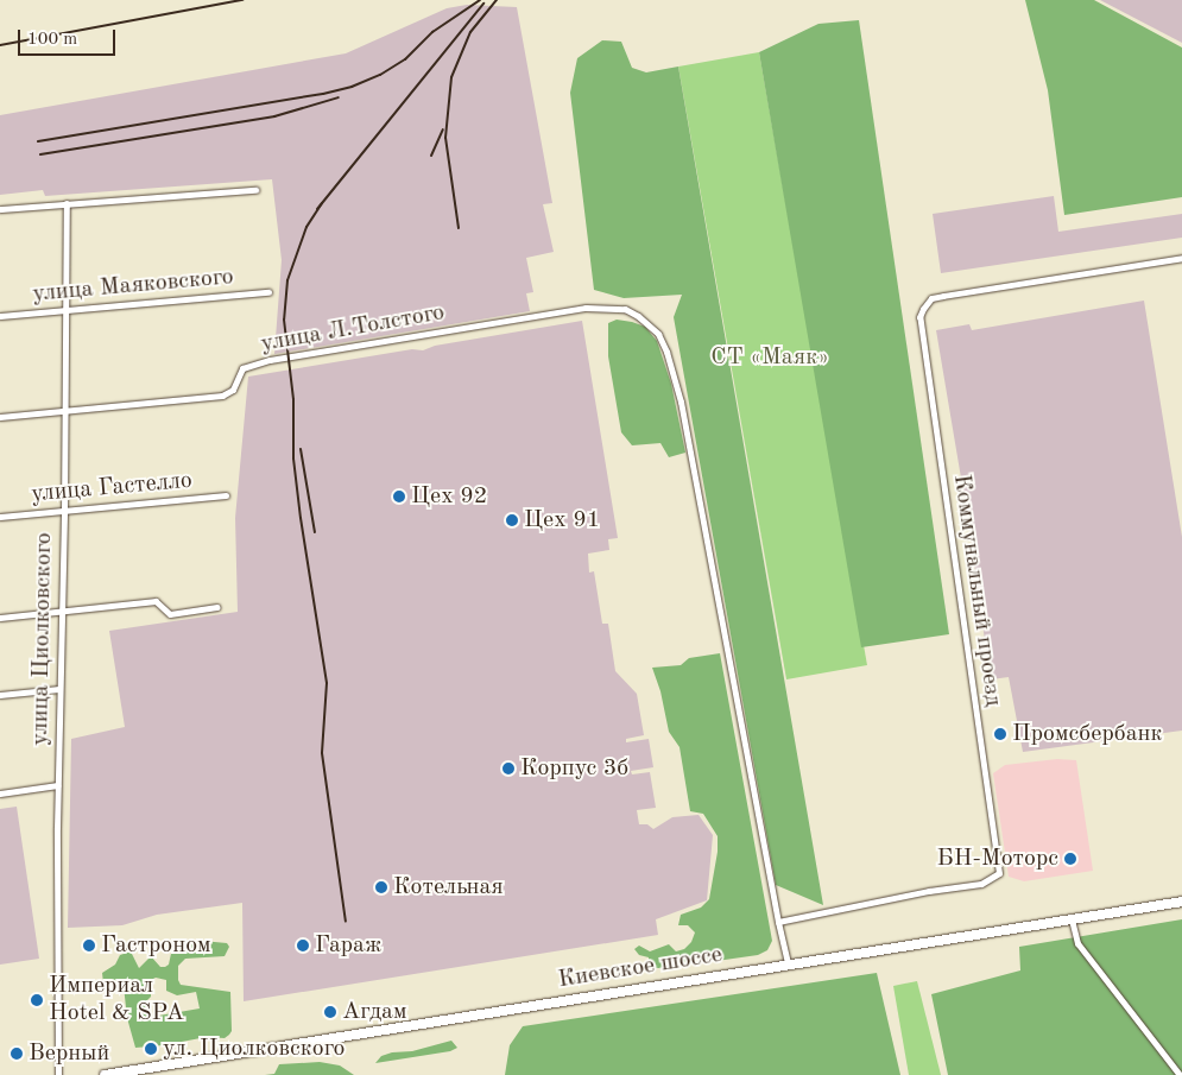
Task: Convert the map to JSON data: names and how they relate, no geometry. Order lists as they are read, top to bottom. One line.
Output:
{"streets":{"highway":["Киевское шоссе"],"street":["улица Маяковского","улица Л.Толстого","улица Гастелло","Коммунальный проезд","улица Циолковского"]},"crossings":[["улица Маяковского","улица Циолковского"],["улица Л.Толстого","Коммунальный проезд"],["улица Л.Толстого","улица Циолковского"],["улица Гастелло","улица Циолковского"]],"parks":["СТ «Маяк»"],"places":["Цех 92","Цех 91","Промсбербанк","Корпус 3б","БН-Моторс","Котельная","Гастроном","Гараж","Империал Hotel & SPA","Агдам","ул. Циолковского","Верный"],"scale_bar":"100 m"}
